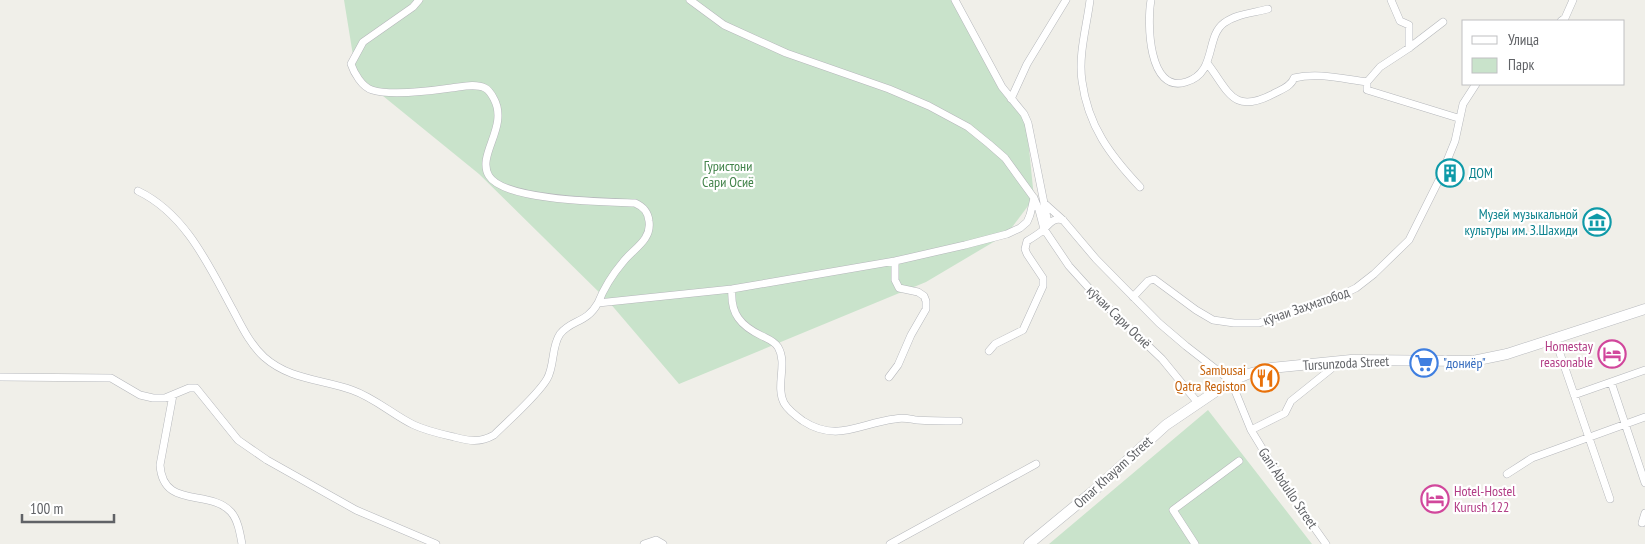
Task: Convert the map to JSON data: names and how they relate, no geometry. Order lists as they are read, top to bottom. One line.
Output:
{"streets":{"main road":["Tursunzoda Street","Omar Khayam Street"],"street":["кӯчаи Заҳматобод","кӯчаи Сари Осиё","Gani Abdullo Street"]},"crossings":[["кӯчаи Сари Осиё","Tursunzoda Street"],["кӯчаи Сари Осиё","Omar Khayam Street"],["Tursunzoda Street","Omar Khayam Street"],["Tursunzoda Street","Gani Abdullo Street"]],"parks":["Гуристони Сари Осиё"],"places":{"building":["ДОМ"],"museum":["Музей музыкальной культуры им. З.Шахиди"],"hotel":["Homestay reasonable","Hotel-Hostel Kurush 122"],"supermarket":["\"дониёр\""],"restaurant":["Sambusai Qatra Registon"]},"legend":["Улица","Парк"],"scale_bar":"100 m"}
